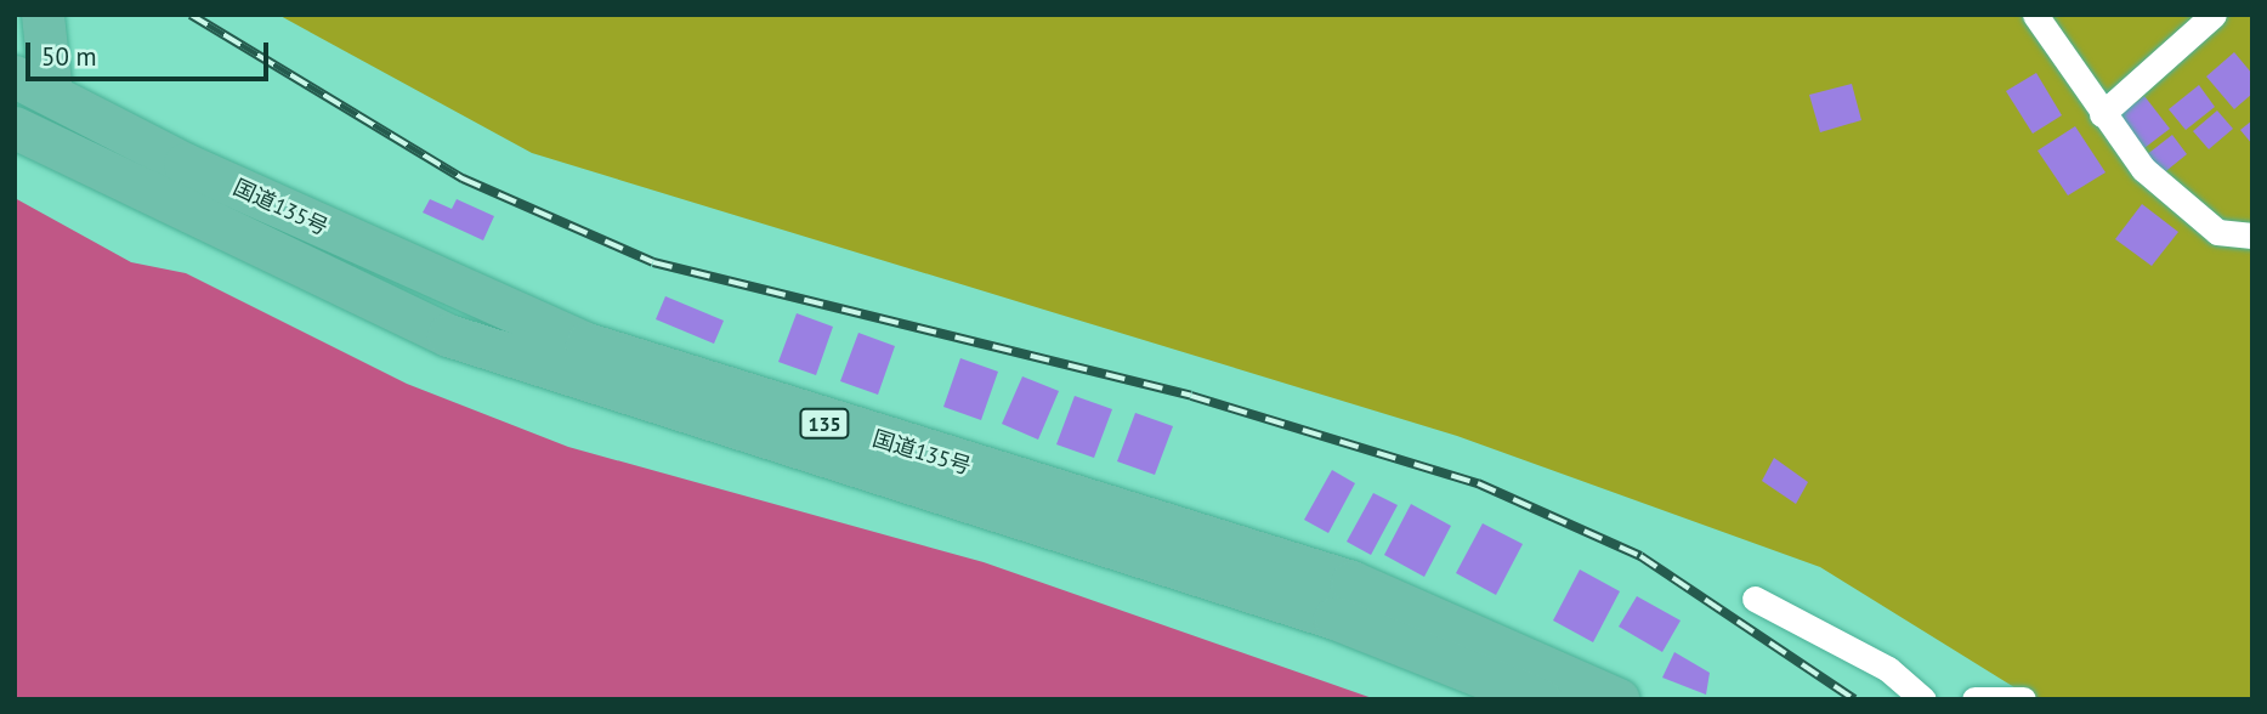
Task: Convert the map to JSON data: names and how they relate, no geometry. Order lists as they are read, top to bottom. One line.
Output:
{"streets":{"highway":["国道135号","135"]},"scale_bar":"50 m"}
